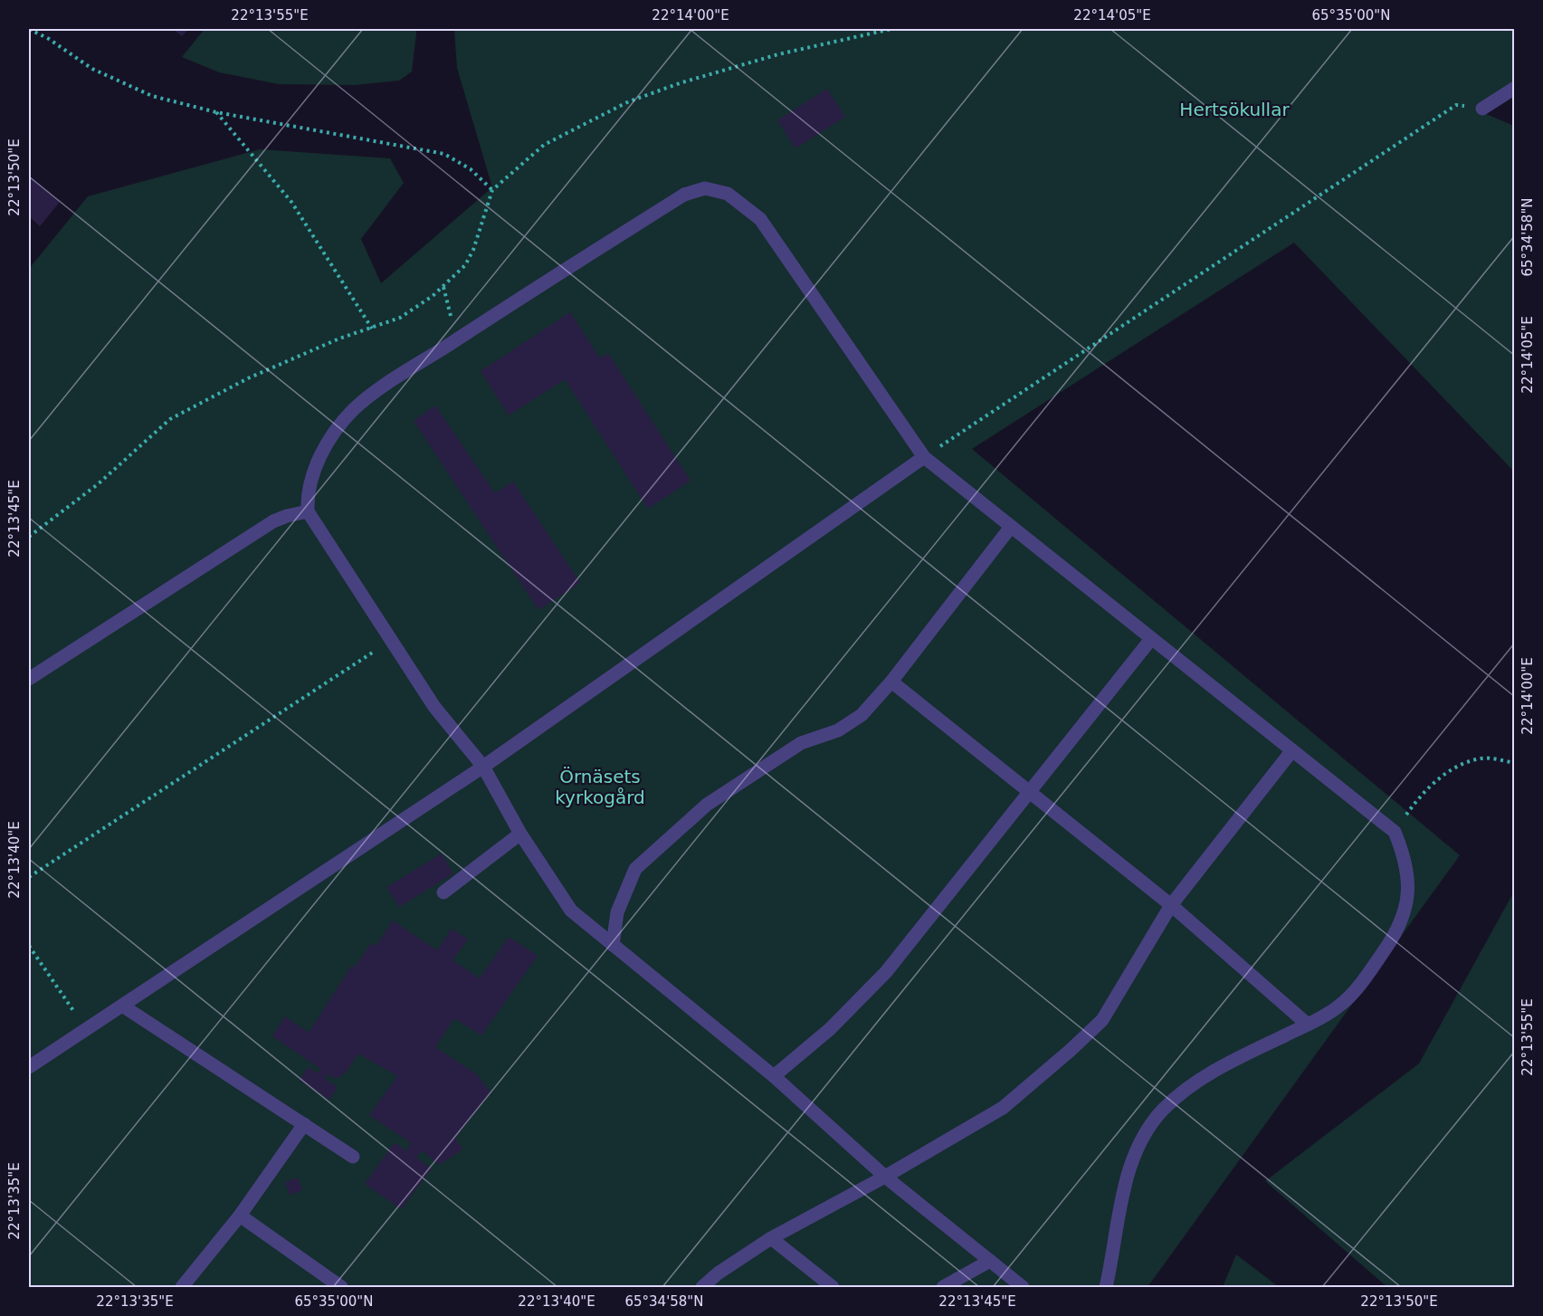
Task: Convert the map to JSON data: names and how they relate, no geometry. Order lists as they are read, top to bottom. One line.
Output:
{"parks":["Hertsökullar","Örnäsets kyrkogård"],"coordinates":["22°13'55\"E","22°14'00\"E","22°14'05\"E","65°35'00\"N","22°13'50\"E","65°34'58\"N","22°13'45\"E","22°13'40\"E","22°13'35\"E"]}
